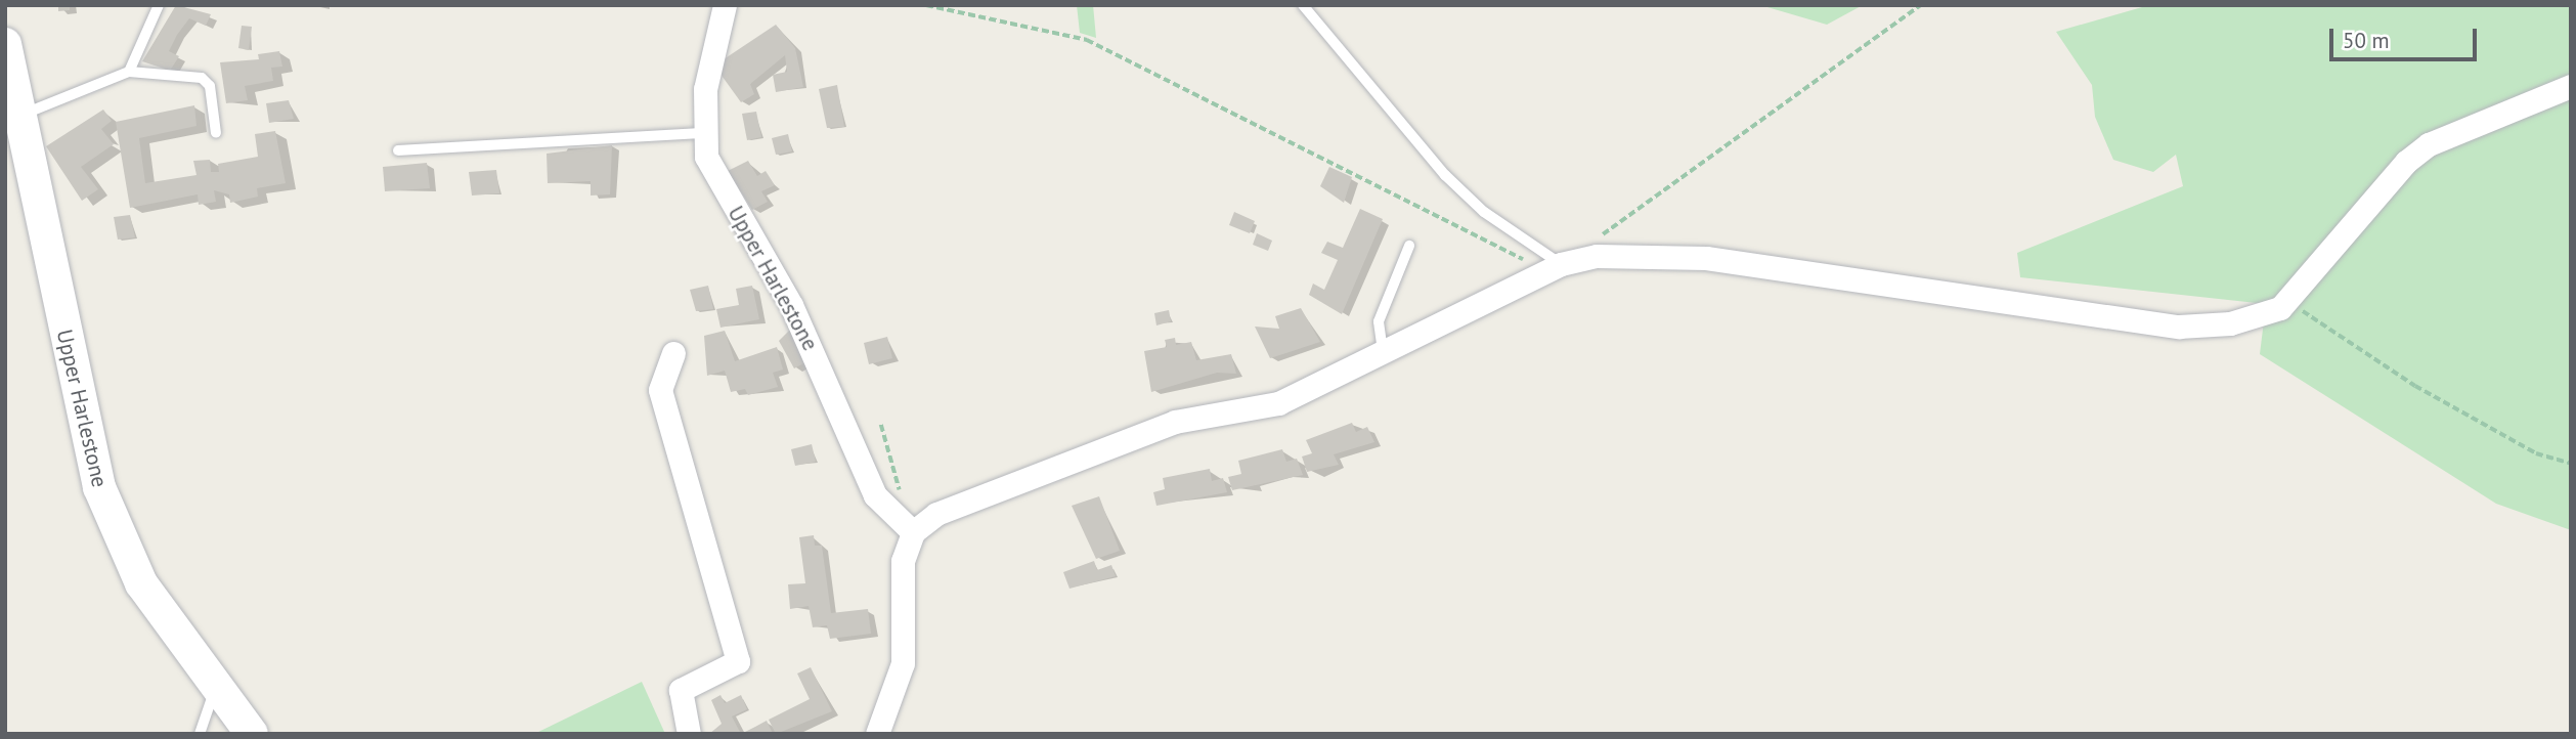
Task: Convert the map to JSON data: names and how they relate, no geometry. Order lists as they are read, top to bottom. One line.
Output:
{"streets":{"street":["Upper Harlestone"]},"scale_bar":"50 m"}
